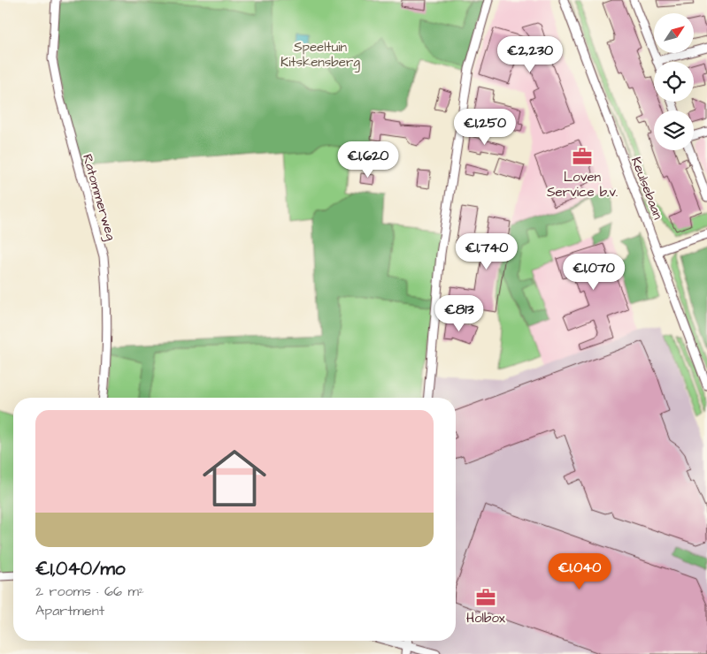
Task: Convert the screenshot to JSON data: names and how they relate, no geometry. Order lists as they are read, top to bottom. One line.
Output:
{"streets":{"street":["Keulsebaan","Ratommerweg"]},"parks":["Speeltuin Kitskensberg"],"places":{"office":["Loven Service b.v.","Holbox"]},"north":"top right","page":{"price":["€2,230","€1,250","€1,620","€1,740","€1,070","€813","€1,040"],"list":[{"name":"€1,040/mo","note":"2 rooms · 66 m² · Apartment"}]}}
